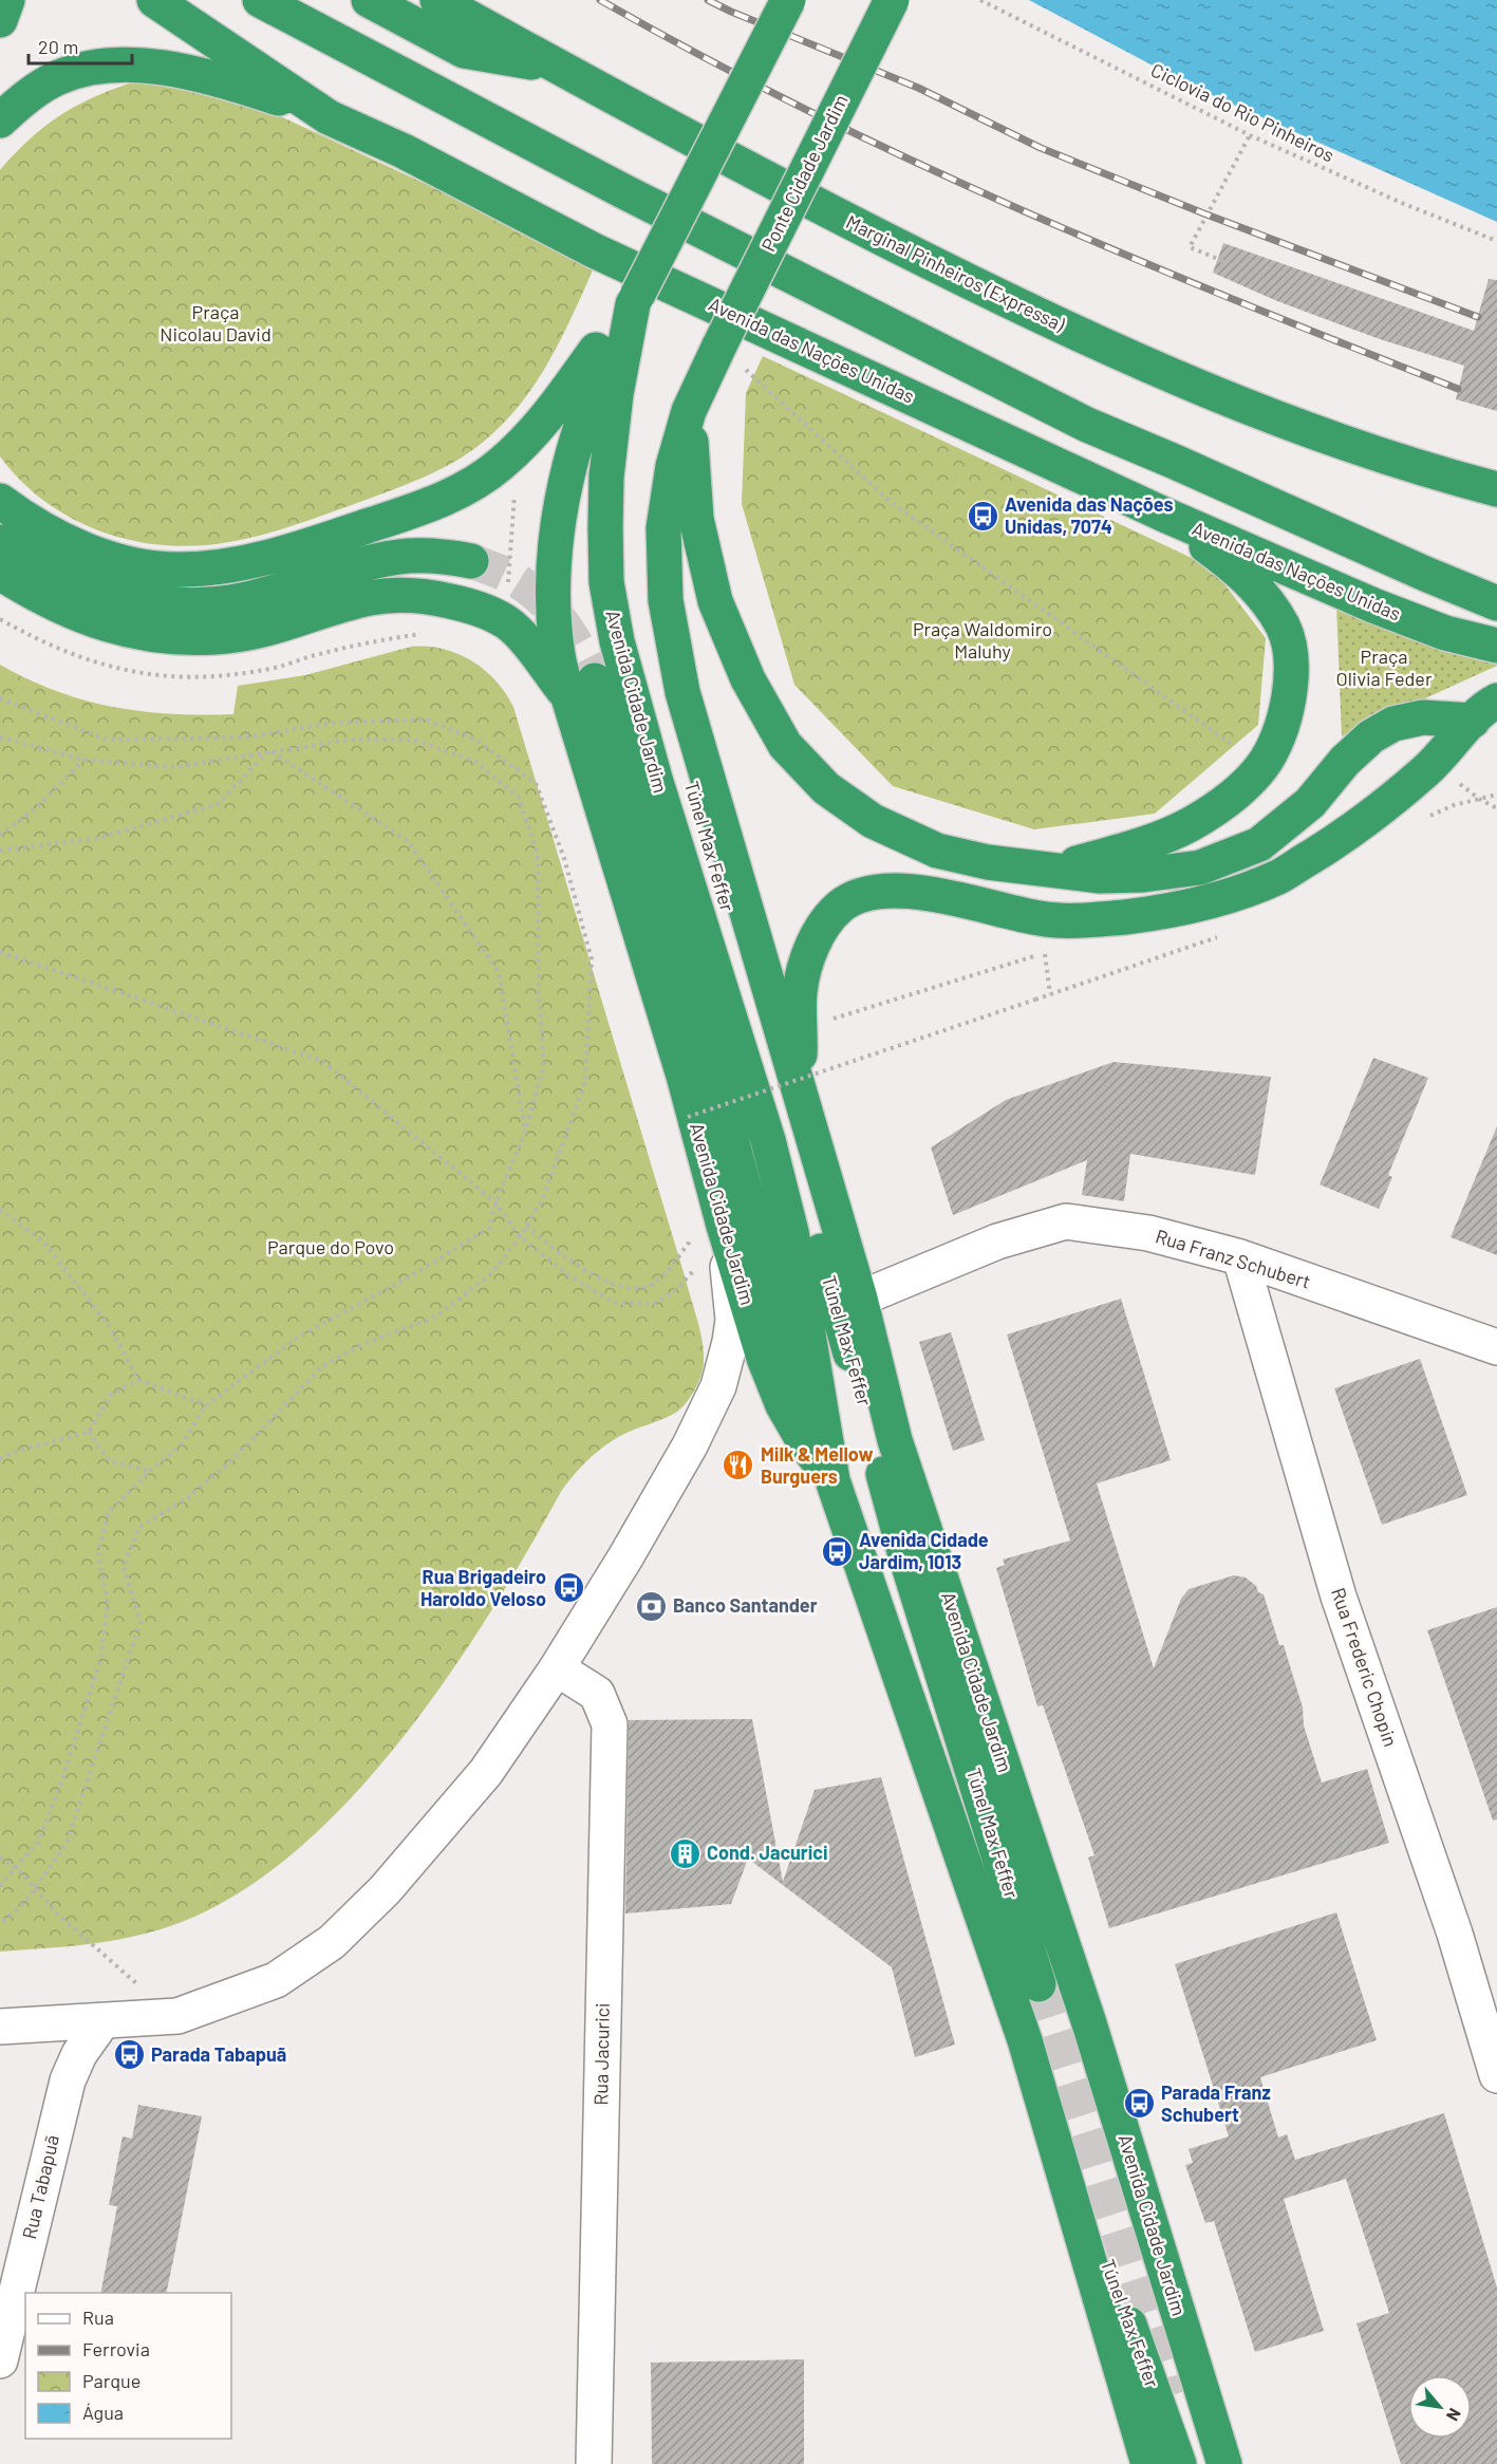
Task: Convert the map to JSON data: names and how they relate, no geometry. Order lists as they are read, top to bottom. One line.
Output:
{"streets":{"highway":["Ponte Cidade Jardim","Marginal Pinheiros (Expressa)","Avenida das Nações Unidas","Avenida Cidade Jardim","Túnel Max Feffer"],"street":["Rua Franz Schubert","Rua Frederic Chopin","Rua Jacurici","Rua Tabapuã"],"path":["Ciclovia do Rio Pinheiros"]},"crossings":[["Ponte Cidade Jardim","Avenida Cidade Jardim"],["Avenida Cidade Jardim","Túnel Max Feffer"],["Avenida Cidade Jardim","Rua Franz Schubert"],["Rua Franz Schubert","Rua Frederic Chopin"]],"parks":["Praça Nicolau David","Praça Waldomiro Maluhy","Praça Olivia Feder","Parque do Povo"],"places":{"bus stop":["Avenida das Nações Unidas, 7074","Avenida Cidade Jardim, 1013","Rua Brigadeiro Haroldo Veloso","Parada Tabapuã","Parada Franz Schubert"],"restaurant":["Milk & Mellow Burguers"],"bank":["Banco Santander"],"building":["Cond. Jacurici"]},"legend":["Rua","Ferrovia","Parque","Água"],"scale_bar":"20 m","north":"bottom right"}
